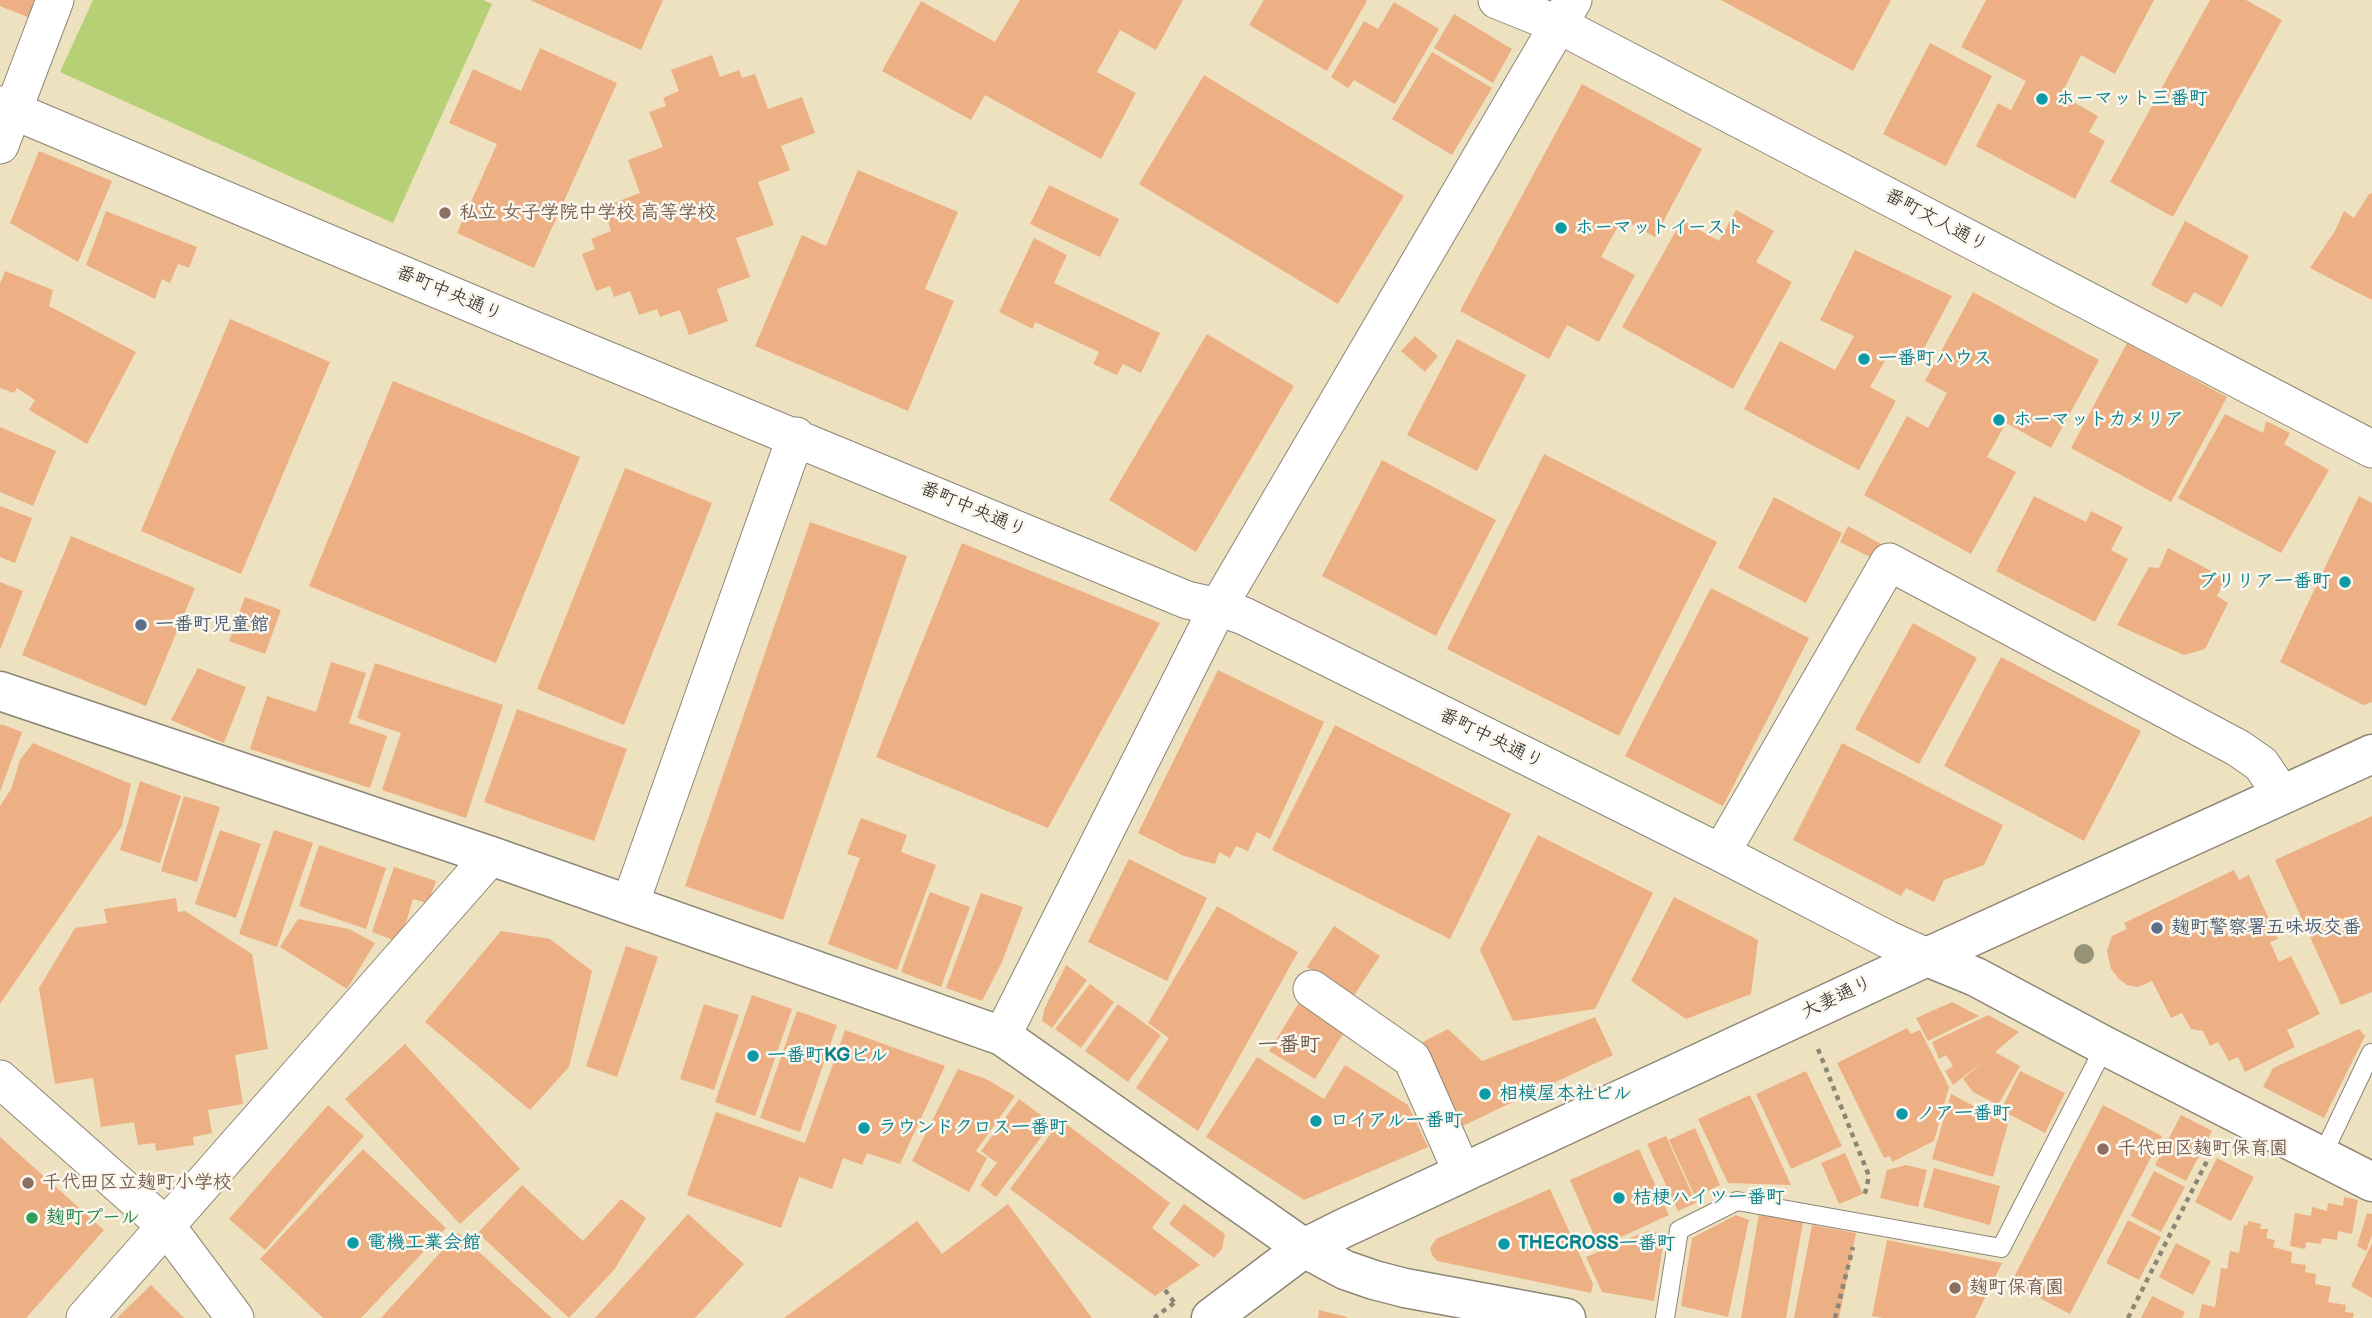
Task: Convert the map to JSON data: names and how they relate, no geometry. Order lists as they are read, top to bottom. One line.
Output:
{"streets":{"street":["番町文人通り","番町中央通り","大妻通り"]},"crossings":[["番町中央通り","大妻通り"]],"districts":["一番町"],"places":["ホーマット三番町","私立 女子学院中学校 高等学校","ホーマットイースト","一番町ハウス","ホーマットカメリア","ブリリア一番町","一番町児童館","麹町警察署五味坂交番","一番町KGビル","相模屋本社ビル","ノア一番町","ロイアル一番町","ラウンドクロス一番町","千代田区麹町保育園","千代田区立麹町小学校","桔梗ハイツ一番町","麹町プール","電機工業会館","THECROSS一番町","麹町保育園"]}
